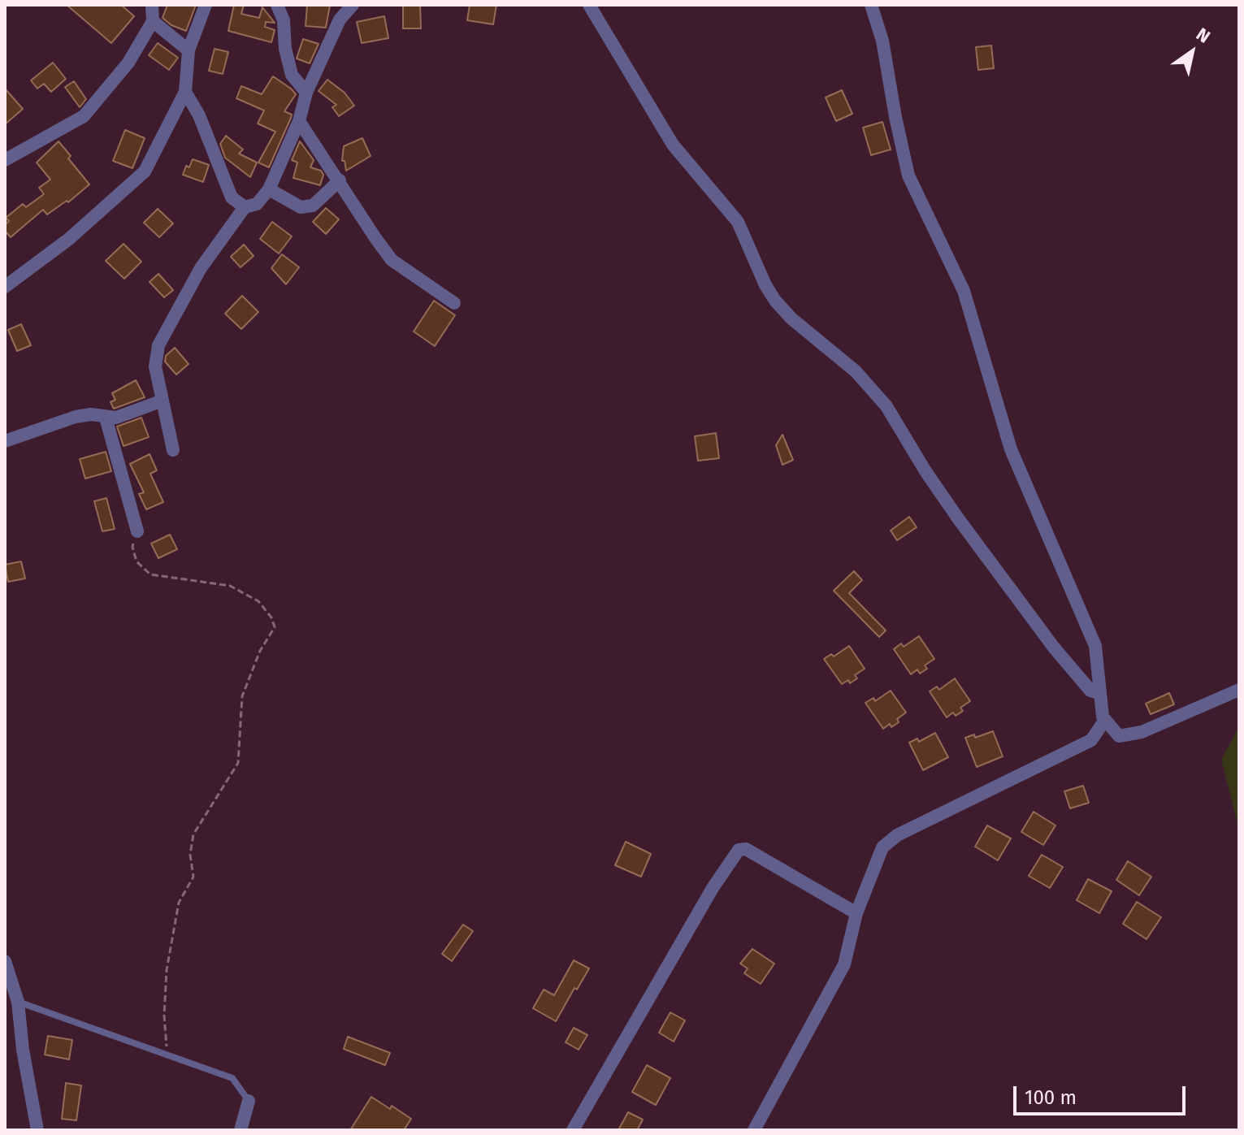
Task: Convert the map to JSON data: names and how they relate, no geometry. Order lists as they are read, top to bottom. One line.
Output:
{"scale_bar":"100 m","north":"top right"}
